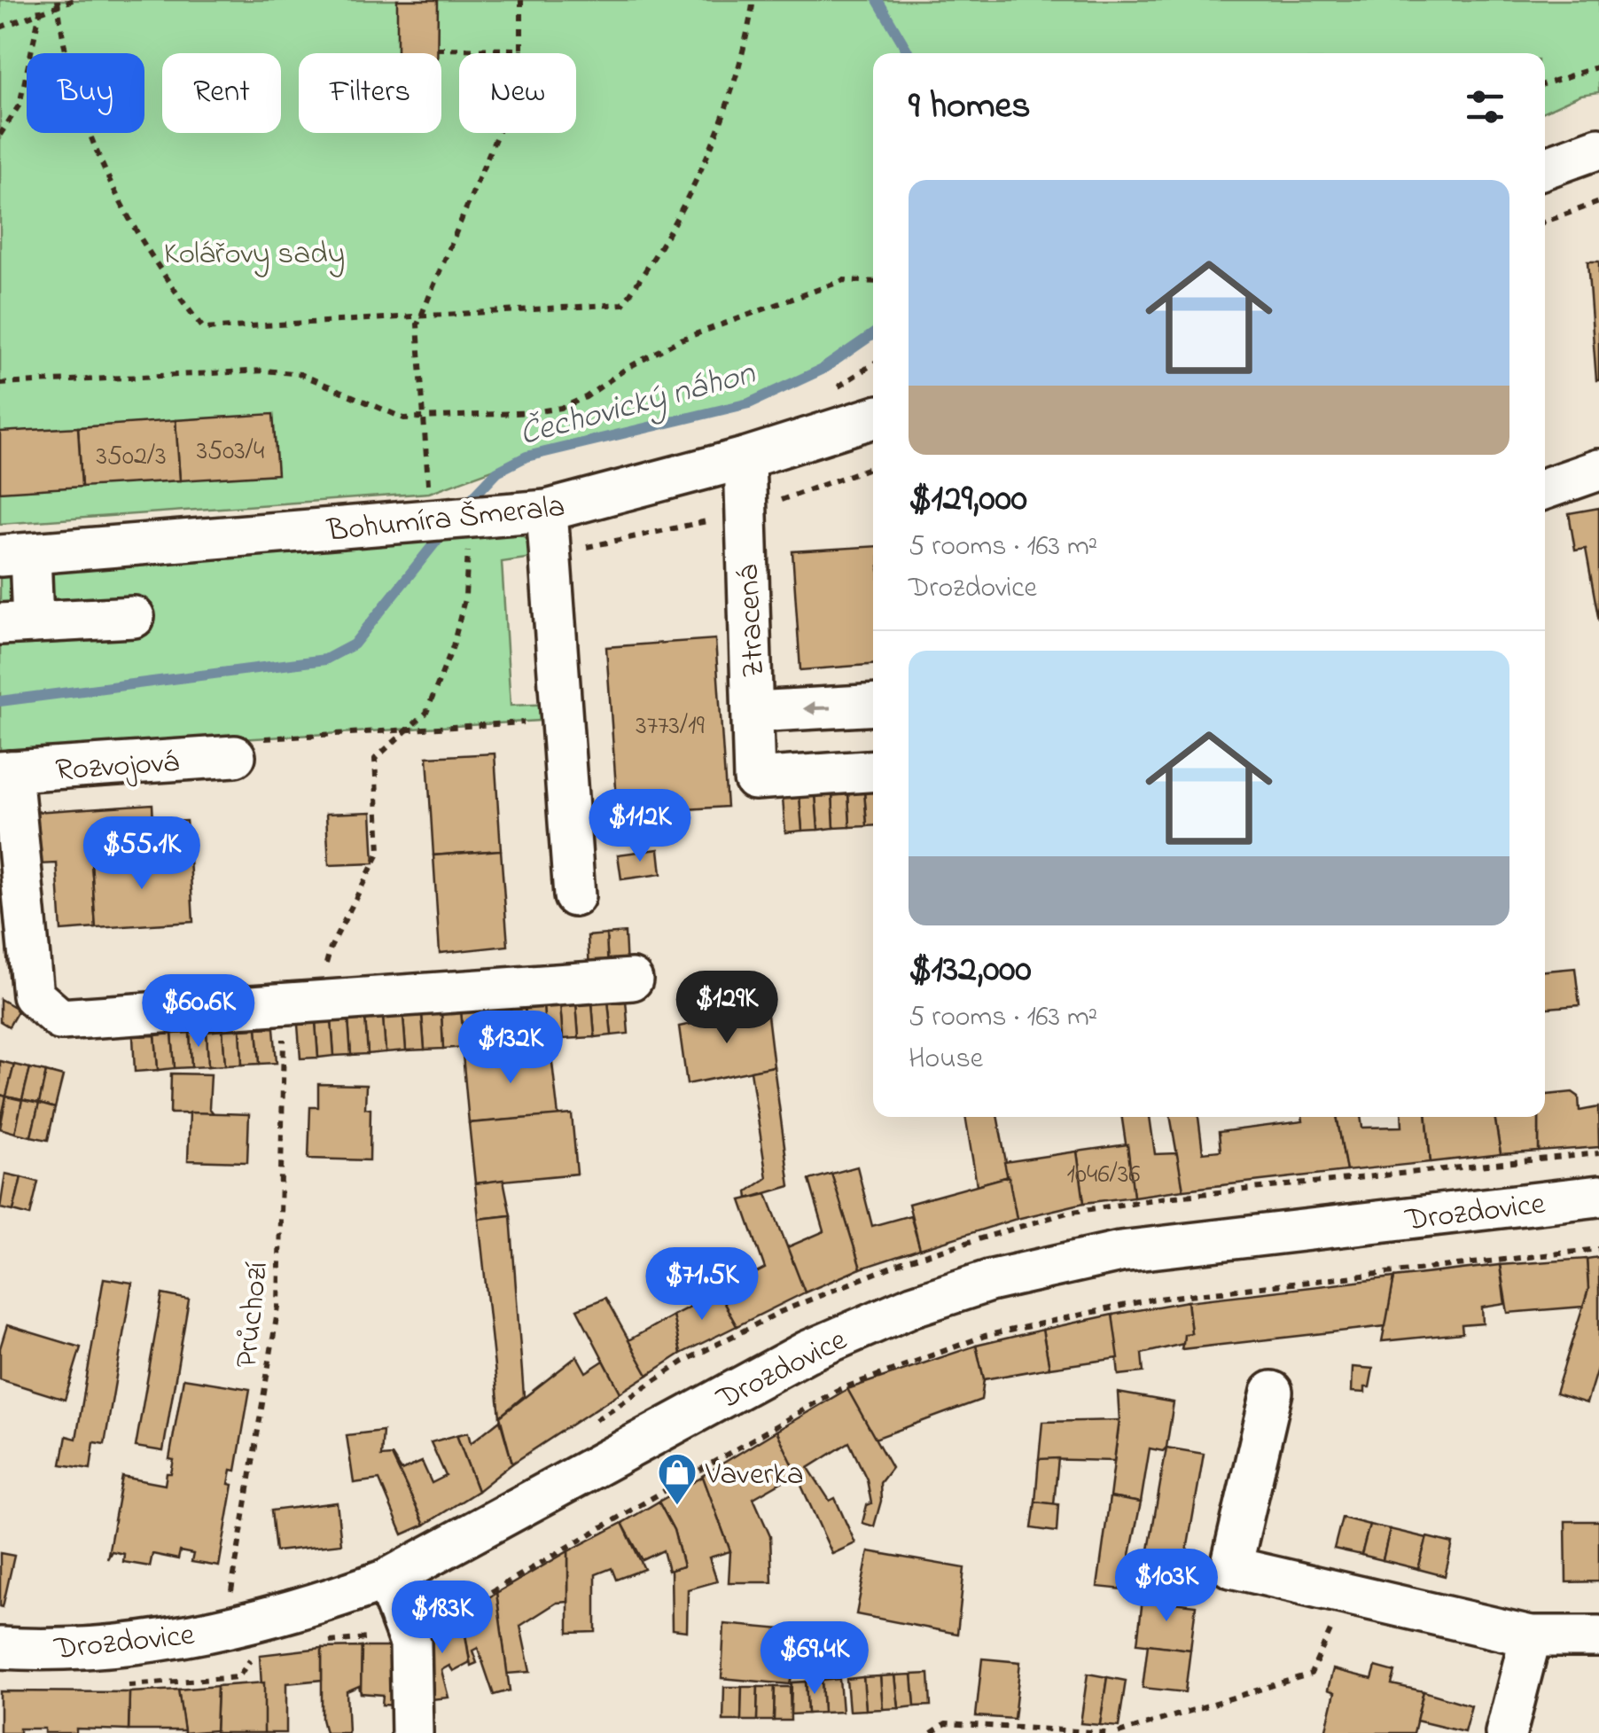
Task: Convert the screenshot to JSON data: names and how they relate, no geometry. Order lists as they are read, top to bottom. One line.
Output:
{"streets":{"street":["Bohumíra Šmerala","Ztracená","Rozvojová","Drozdovice"],"path":["Průchozí"]},"crossings":[["Bohumíra Šmerala","Ztracená"],["Bohumíra Šmerala","Průchozí"],["Drozdovice","Průchozí"]],"water":["Čechovický náhon"],"parks":["Kolářovy sady"],"places":{"shop":["Vaverka"]},"house_numbers":["3503/4","3502/3","3773/19","1046/36"],"page":{"chip":["Buy","Rent","Filters","New"],"heading":"9 homes","list":[{"name":"$129,000","note":"5 rooms · 163 m² · Drozdovice"},{"name":"$132,000","note":"5 rooms · 163 m² · House"}],"price":["$112K","$55.1K","$129K","$60.6K","$132K","$71.5K","$103K","$183K","$69.4K"]}}
